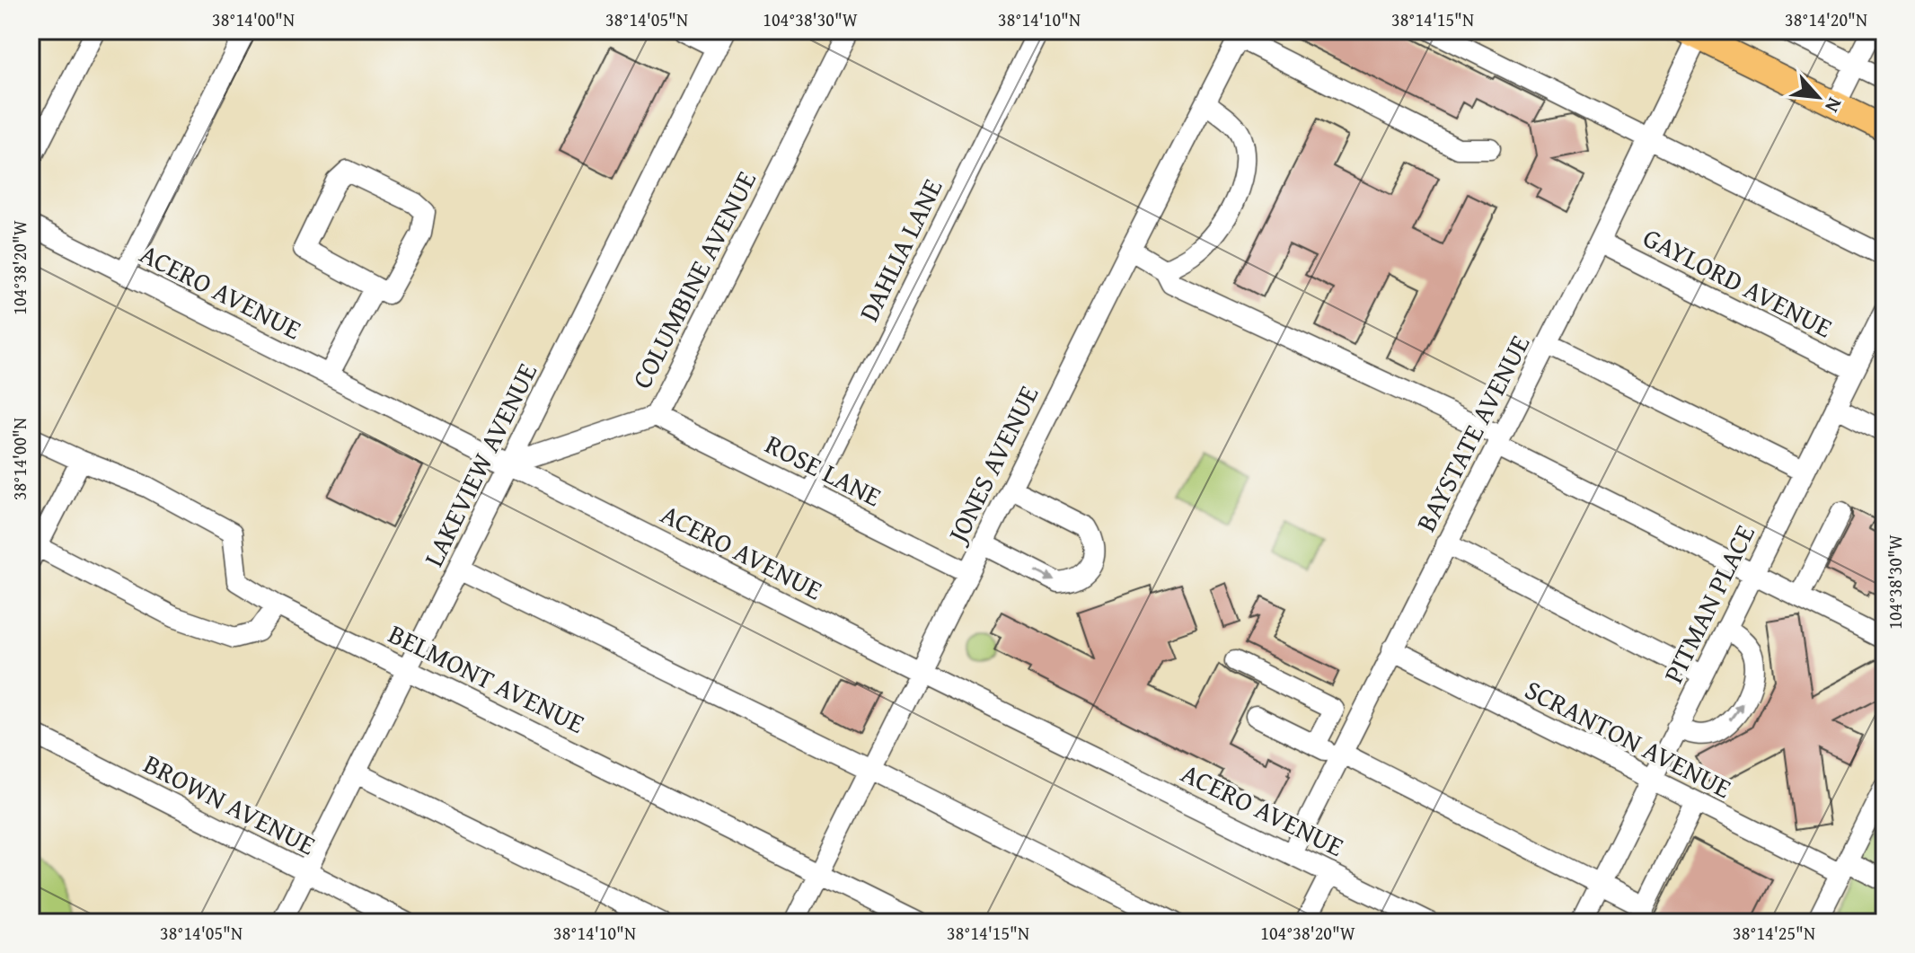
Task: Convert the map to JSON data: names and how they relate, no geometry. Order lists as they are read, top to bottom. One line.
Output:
{"streets":{"street":["DAHLIA LANE","COLUMBINE AVENUE","GAYLORD AVENUE","ACERO AVENUE","BAYSTATE AVENUE","JONES AVENUE","LAKEVIEW AVENUE","ROSE LANE","PITMAN PLACE","BELMONT AVENUE","SCRANTON AVENUE","BROWN AVENUE"]},"crossings":[["DAHLIA LANE","ROSE LANE"],["COLUMBINE AVENUE","ACERO AVENUE"],["COLUMBINE AVENUE","LAKEVIEW AVENUE"],["COLUMBINE AVENUE","ROSE LANE"],["GAYLORD AVENUE","BAYSTATE AVENUE"],["GAYLORD AVENUE","PITMAN PLACE"],["ACERO AVENUE","BAYSTATE AVENUE"],["ACERO AVENUE","JONES AVENUE"],["ACERO AVENUE","LAKEVIEW AVENUE"],["BAYSTATE AVENUE","SCRANTON AVENUE"],["JONES AVENUE","ROSE LANE"],["JONES AVENUE","BELMONT AVENUE"],["LAKEVIEW AVENUE","BELMONT AVENUE"],["LAKEVIEW AVENUE","BROWN AVENUE"],["PITMAN PLACE","SCRANTON AVENUE"]],"north":"bottom right","coordinates":["38°14'00\"N","38°14'05\"N","104°38'30\"W","38°14'10\"N","38°14'15\"N","38°14'20\"N","104°38'20\"W","38°14'25\"N"]}
